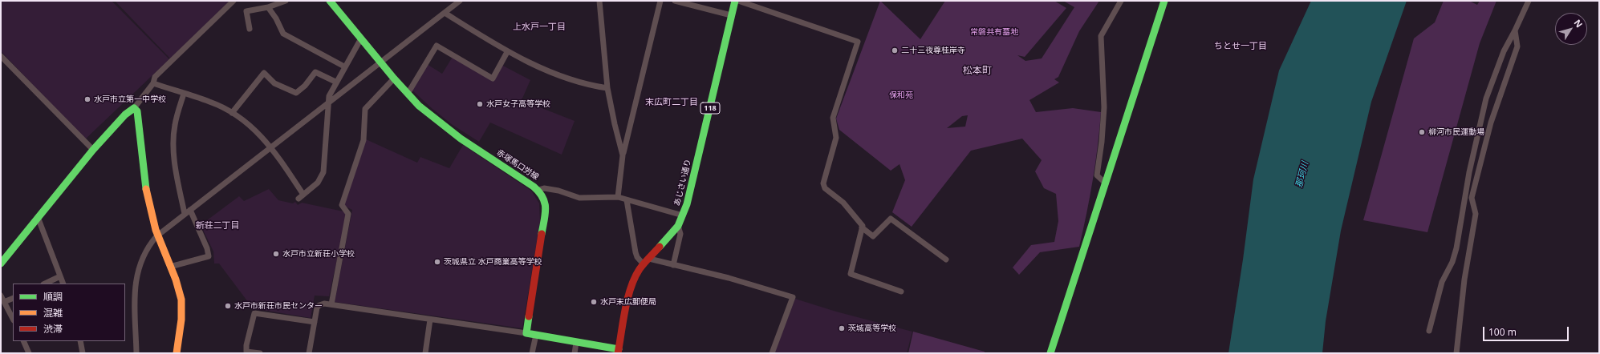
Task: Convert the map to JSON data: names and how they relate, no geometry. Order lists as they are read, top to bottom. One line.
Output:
{"streets":{"main road":["118","赤塚馬口労線","あじさい通り"]},"districts":["上水戸一丁目","ちとせ一丁目","松本町","末広町二丁目","新荘二丁目"],"water":["那珂川"],"parks":["常磐共有墓地","保和苑"],"places":["二十三夜尊桂岸寺","水戸市立第一中学校","水戸女子高等学校","柳河市民運動場","水戸市立新荘小学校","茨城県立 水戸商業高等学校","水戸末広郵便局","水戸市新荘市民センター","茨城高等学校"],"legend":["順調","混雑","渋滞"],"scale_bar":"100 m","north":"top right"}
